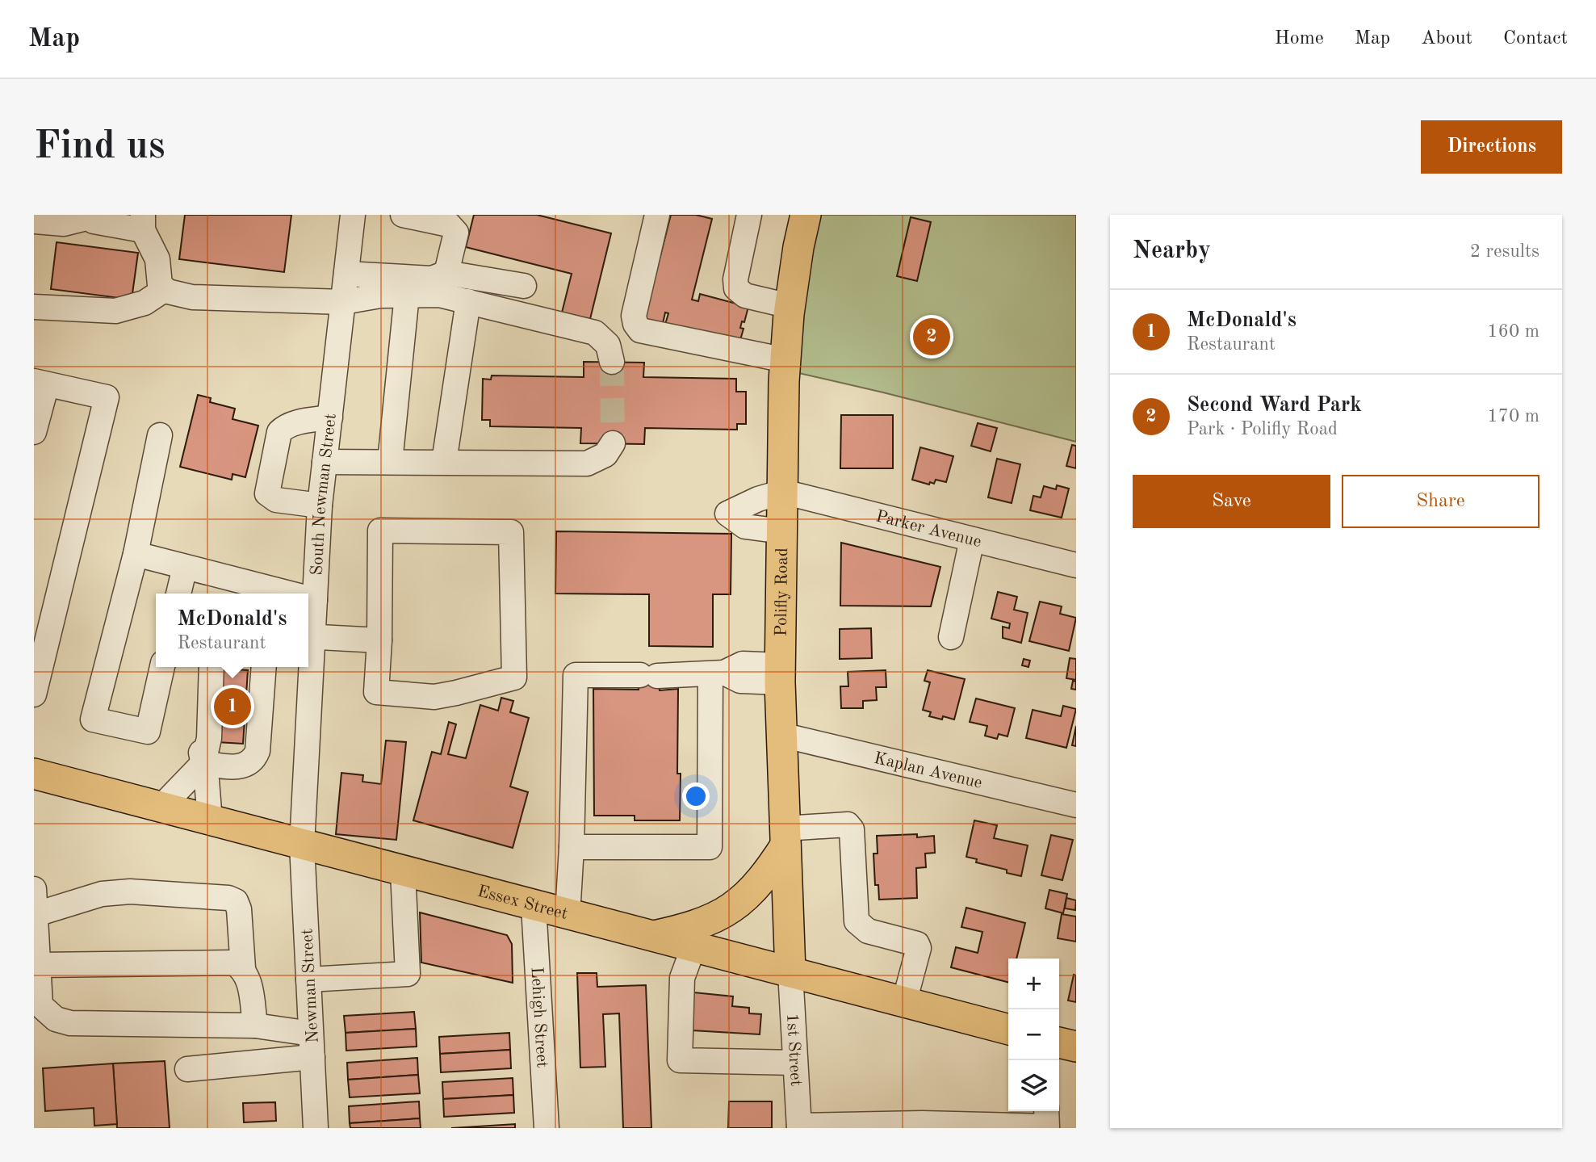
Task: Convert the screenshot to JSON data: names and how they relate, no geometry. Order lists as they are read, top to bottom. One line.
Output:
{"streets":{"main road":["Polifly Road","Essex Street"],"street":["South Newman Street","Parker Avenue","Kaplan Avenue","Newman Street","Lehigh Street","1st Street"]},"crossings":[["South Newman Street","Essex Street"],["South Newman Street","Newman Street"],["Parker Avenue","Polifly Road"],["Polifly Road","Kaplan Avenue"],["Polifly Road","Essex Street"],["Polifly Road","1st Street"],["Essex Street","Newman Street"],["Essex Street","Lehigh Street"],["Essex Street","1st Street"]],"page":{"header":"Map","nav":["Home","Map","About","Contact"],"buttons":["Directions",["Save","Share"]],"title":"Find us","heading":["Nearby","2 results"],"list":[{"mark":"1","name":"McDonald's","note":"Restaurant","value":"160 m"},{"mark":"2","name":"Second Ward Park","note":"Park · Polifly Road","value":"170 m"}],"pins":["2","1"],"popup":["McDonald's","Restaurant"],"map_buttons":["+","−"]}}
